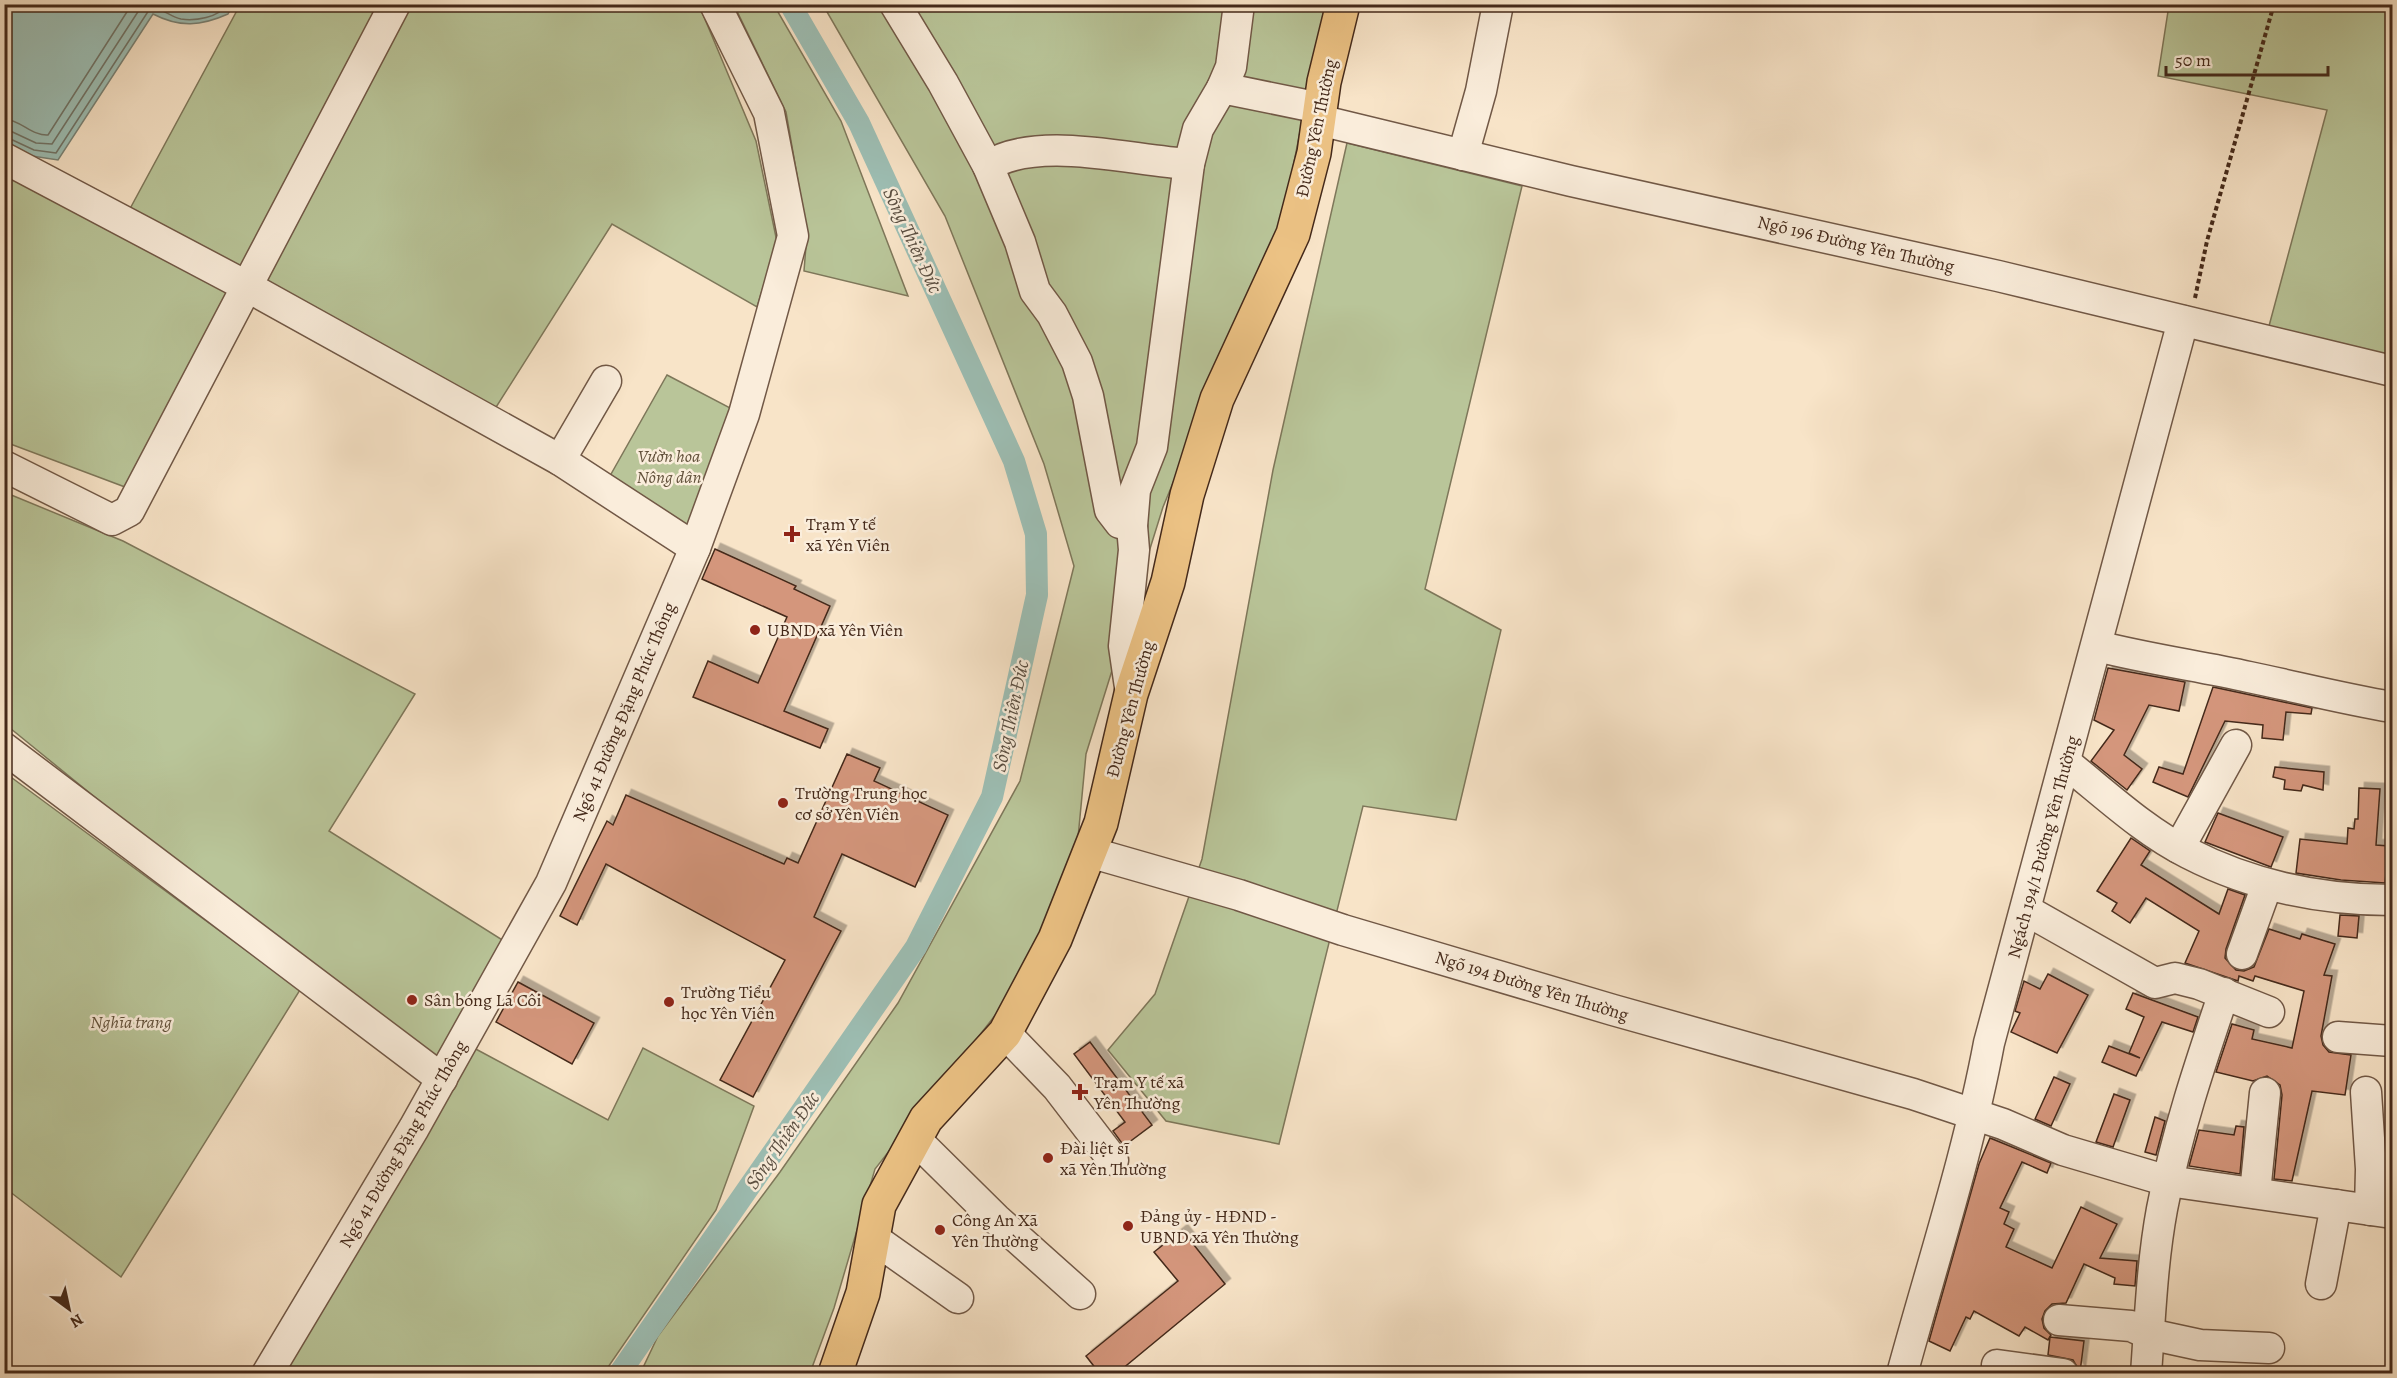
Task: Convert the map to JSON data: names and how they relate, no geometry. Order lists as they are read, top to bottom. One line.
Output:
{"streets":{"main road":["Đường Yên Thường"],"street":["Ngõ 196 Đường Yên Thường","Ngõ 41 Đường Đặng Phúc Thông","Ngách 194/1 Đường Yên Thường","Ngõ 194 Đường Yên Thường"]},"crossings":[["Đường Yên Thường","Ngõ 196 Đường Yên Thường"],["Đường Yên Thường","Ngõ 194 Đường Yên Thường"],["Ngõ 196 Đường Yên Thường","Ngách 194/1 Đường Yên Thường"],["Ngách 194/1 Đường Yên Thường","Ngõ 194 Đường Yên Thường"]],"water":["Sông Thiên Đức"],"parks":["Vườn hoa Nông dân","Nghĩa trang"],"places":{"health":["Trạm Y tế xã Yên Viên","Trạm Y tế xã Yên Thường"],"other":["UBND xã Yên Viên","Trường Trung học cơ sở Yên Viên","Sân bóng Lã Côi","Trường Tiểu học Yên Viên","Đài liệt sĩ xã Yên Thường","Đảng ủy - HĐND - UBND xã Yên Thường","Công An Xã Yên Thường"]},"scale_bar":"50 m","north":"bottom right"}
